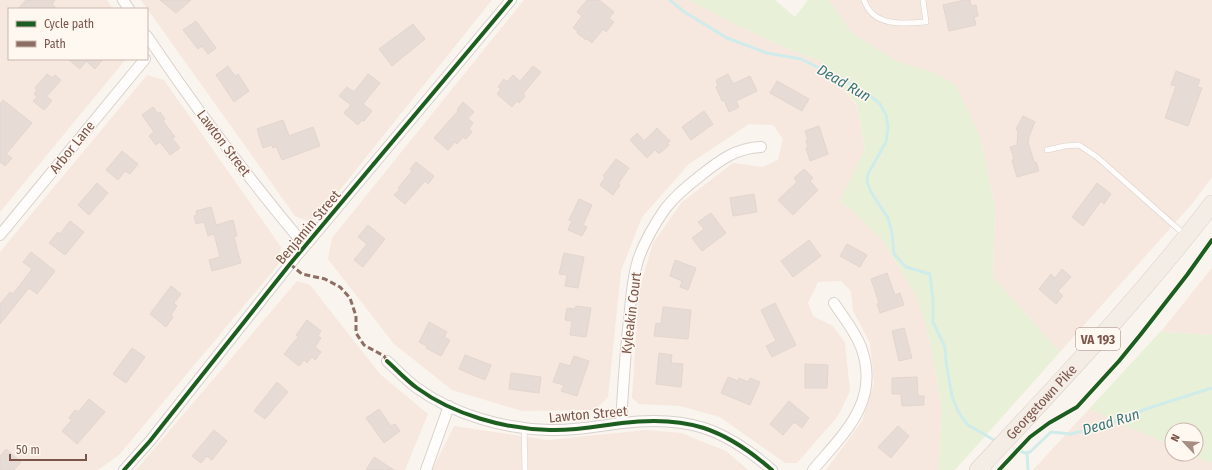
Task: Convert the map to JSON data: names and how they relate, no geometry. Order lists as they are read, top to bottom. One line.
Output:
{"streets":{"main road":["VA 193","Georgetown Pike"],"street":["Lawton Street","Arbor Lane","Benjamin Street","Kyleakin Court"]},"crossings":[["Lawton Street","Benjamin Street"],["Lawton Street","Kyleakin Court"]],"water":["Dead Run"],"legend":["Cycle path","Path"],"scale_bar":"50 m","north":"top left"}
